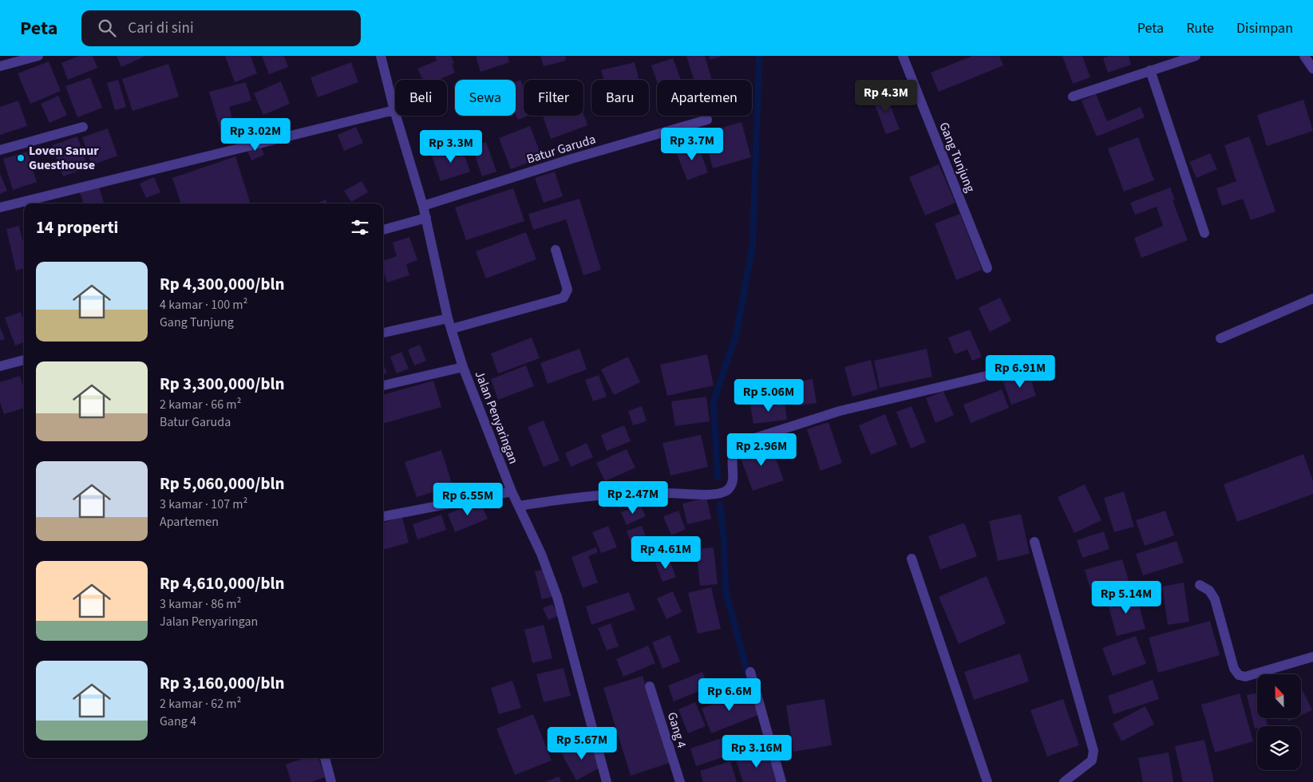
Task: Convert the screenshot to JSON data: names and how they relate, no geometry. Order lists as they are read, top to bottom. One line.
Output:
{"streets":{"street":["Batur Garuda","Gang Tunjung","Jalan Penyaringan","Gang 4"]},"crossings":[["Batur Garuda","Jalan Penyaringan"]],"places":["Loven Sanur Guesthouse"],"north":"top","page":{"header":"Peta","search":"Cari di sini","nav":["Peta","Rute","Disimpan"],"price":["Rp 4.3M","Rp 3.02M","Rp 3.7M","Rp 3.3M","Rp 6.91M","Rp 5.06M","Rp 2.96M","Rp 2.47M","Rp 6.55M","Rp 4.61M","Rp 5.14M","Rp 6.6M","Rp 5.67M","Rp 3.16M"],"chip":["Beli","Sewa","Filter","Baru","Apartemen"],"heading":"14 properti","list":[{"name":"Rp 4,300,000/bln","note":"4 kamar · 100 m² · Gang Tunjung"},{"name":"Rp 3,300,000/bln","note":"2 kamar · 66 m² · Batur Garuda"},{"name":"Rp 5,060,000/bln","note":"3 kamar · 107 m² · Apartemen"},{"name":"Rp 4,610,000/bln","note":"3 kamar · 86 m² · Jalan Penyaringan"},{"name":"Rp 3,160,000/bln","note":"2 kamar · 62 m² · Gang 4"}]}}
